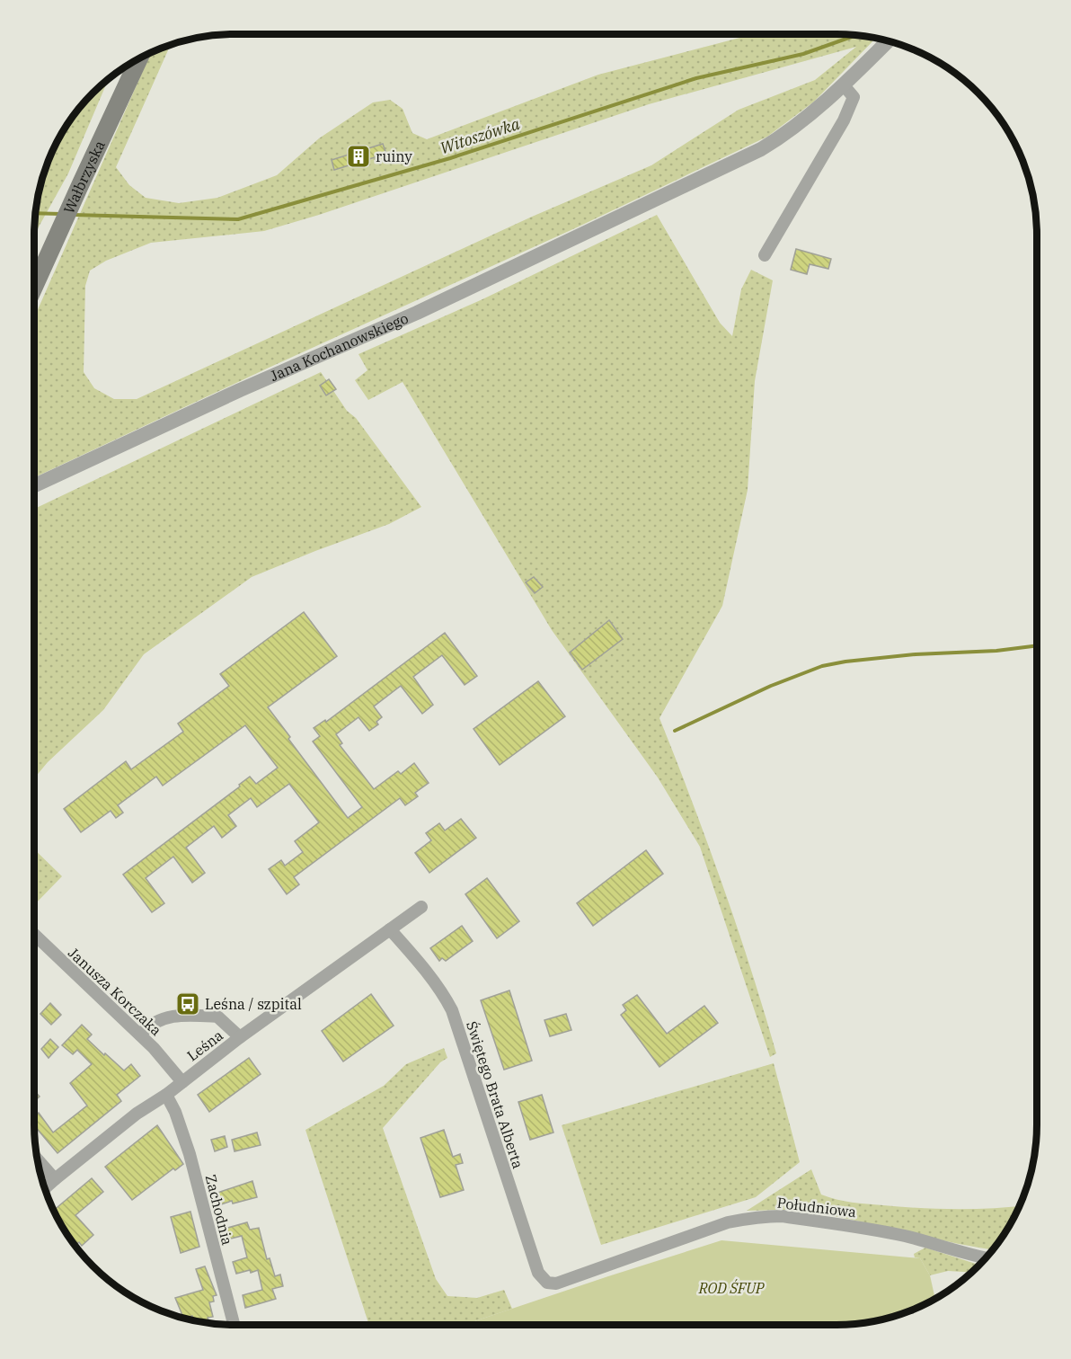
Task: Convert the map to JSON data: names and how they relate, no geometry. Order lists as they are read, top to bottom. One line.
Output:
{"streets":{"main road":["Wałbrzyska"],"street":["Jana Kochanowskiego","Janusza Korczaka","Leśna","Świętego Brata Alberta","Południowa","Zachodnia"]},"crossings":[["Janusza Korczaka","Leśna"],["Leśna","Świętego Brata Alberta"],["Leśna","Zachodnia"],["Świętego Brata Alberta","Południowa"]],"water":["Witoszówka"],"parks":["ROD ŚFUP"],"places":{"building":["ruiny"],"bus stop":["Leśna / szpital"]}}
